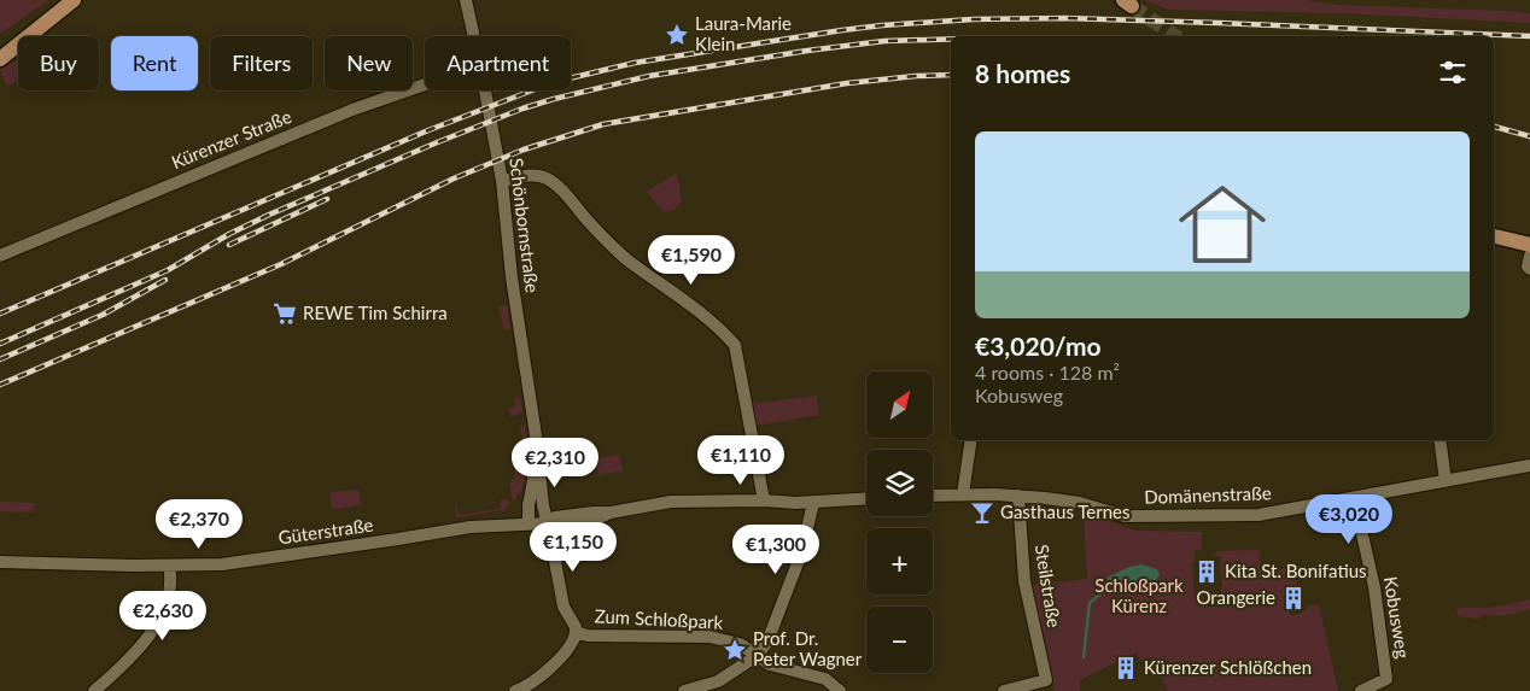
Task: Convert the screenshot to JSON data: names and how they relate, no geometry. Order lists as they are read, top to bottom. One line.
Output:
{"streets":{"street":["Kürenzer Straße","Schönbornstraße","Domänenstraße","Güterstraße","Steilstraße","Kobusweg","Zum Schloßpark"]},"crossings":[["Schönbornstraße","Güterstraße"],["Schönbornstraße","Zum Schloßpark"],["Domänenstraße","Steilstraße"],["Domänenstraße","Kobusweg"],["Güterstraße","Zum Schloßpark"]],"parks":["Schloßpark Kürenz"],"places":{"place":["Laura-Marie Klein","Prof. Dr. Peter Wagner"],"supermarket":["REWE Tim Schirra"],"bar":["Gasthaus Ternes"],"building":["Kita St. Bonifatius","Orangerie","Kürenzer Schlößchen"]},"north":"top right","page":{"chip":["Buy","Rent","Filters","New","Apartment"],"heading":"8 homes","list":[{"name":"€3,020/mo","note":"4 rooms · 128 m² · Kobusweg"}],"price":["€1,590","€1,110","€2,310","€3,020","€2,370","€1,150","€1,300","€2,630"],"map_buttons":["+","−"]}}
